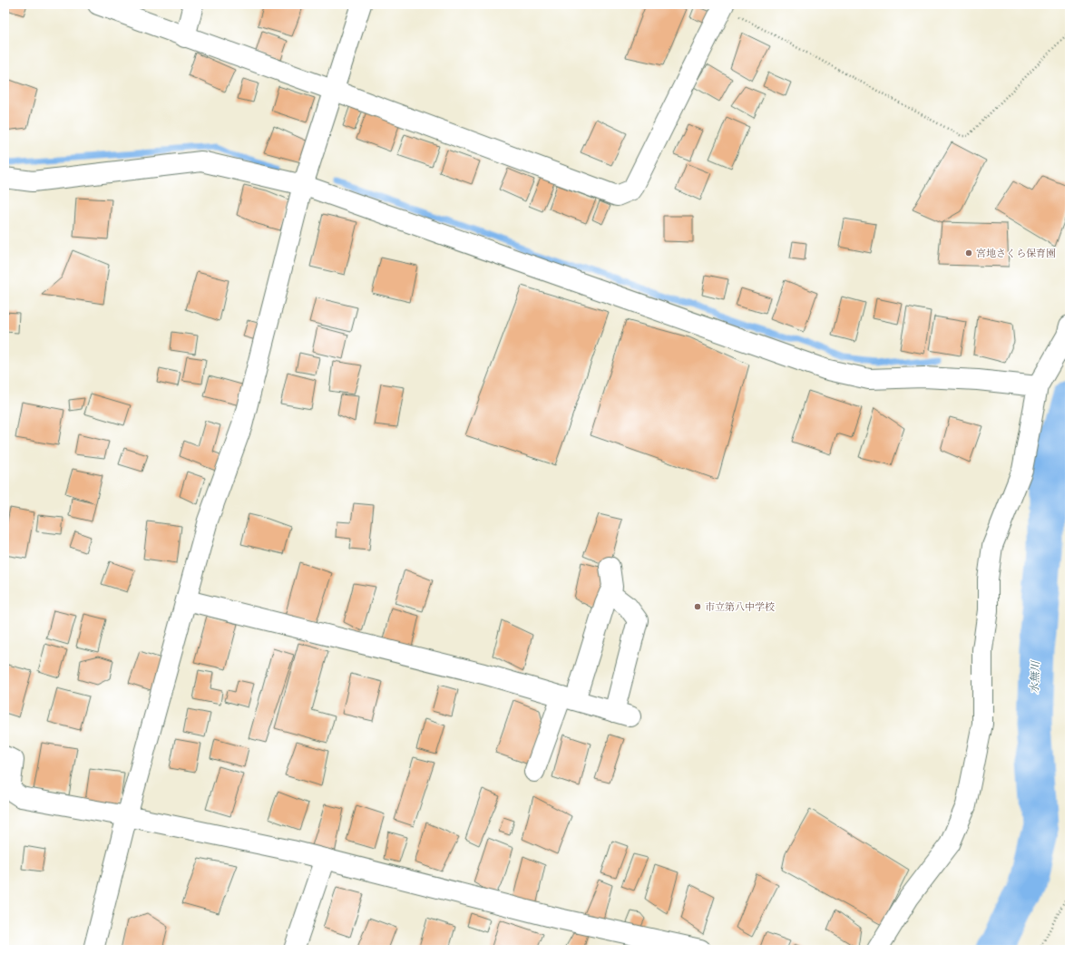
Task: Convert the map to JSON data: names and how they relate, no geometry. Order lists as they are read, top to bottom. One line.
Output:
{"water":["水無川"],"places":["宮地さくら保育園","市立第八中学校"]}
